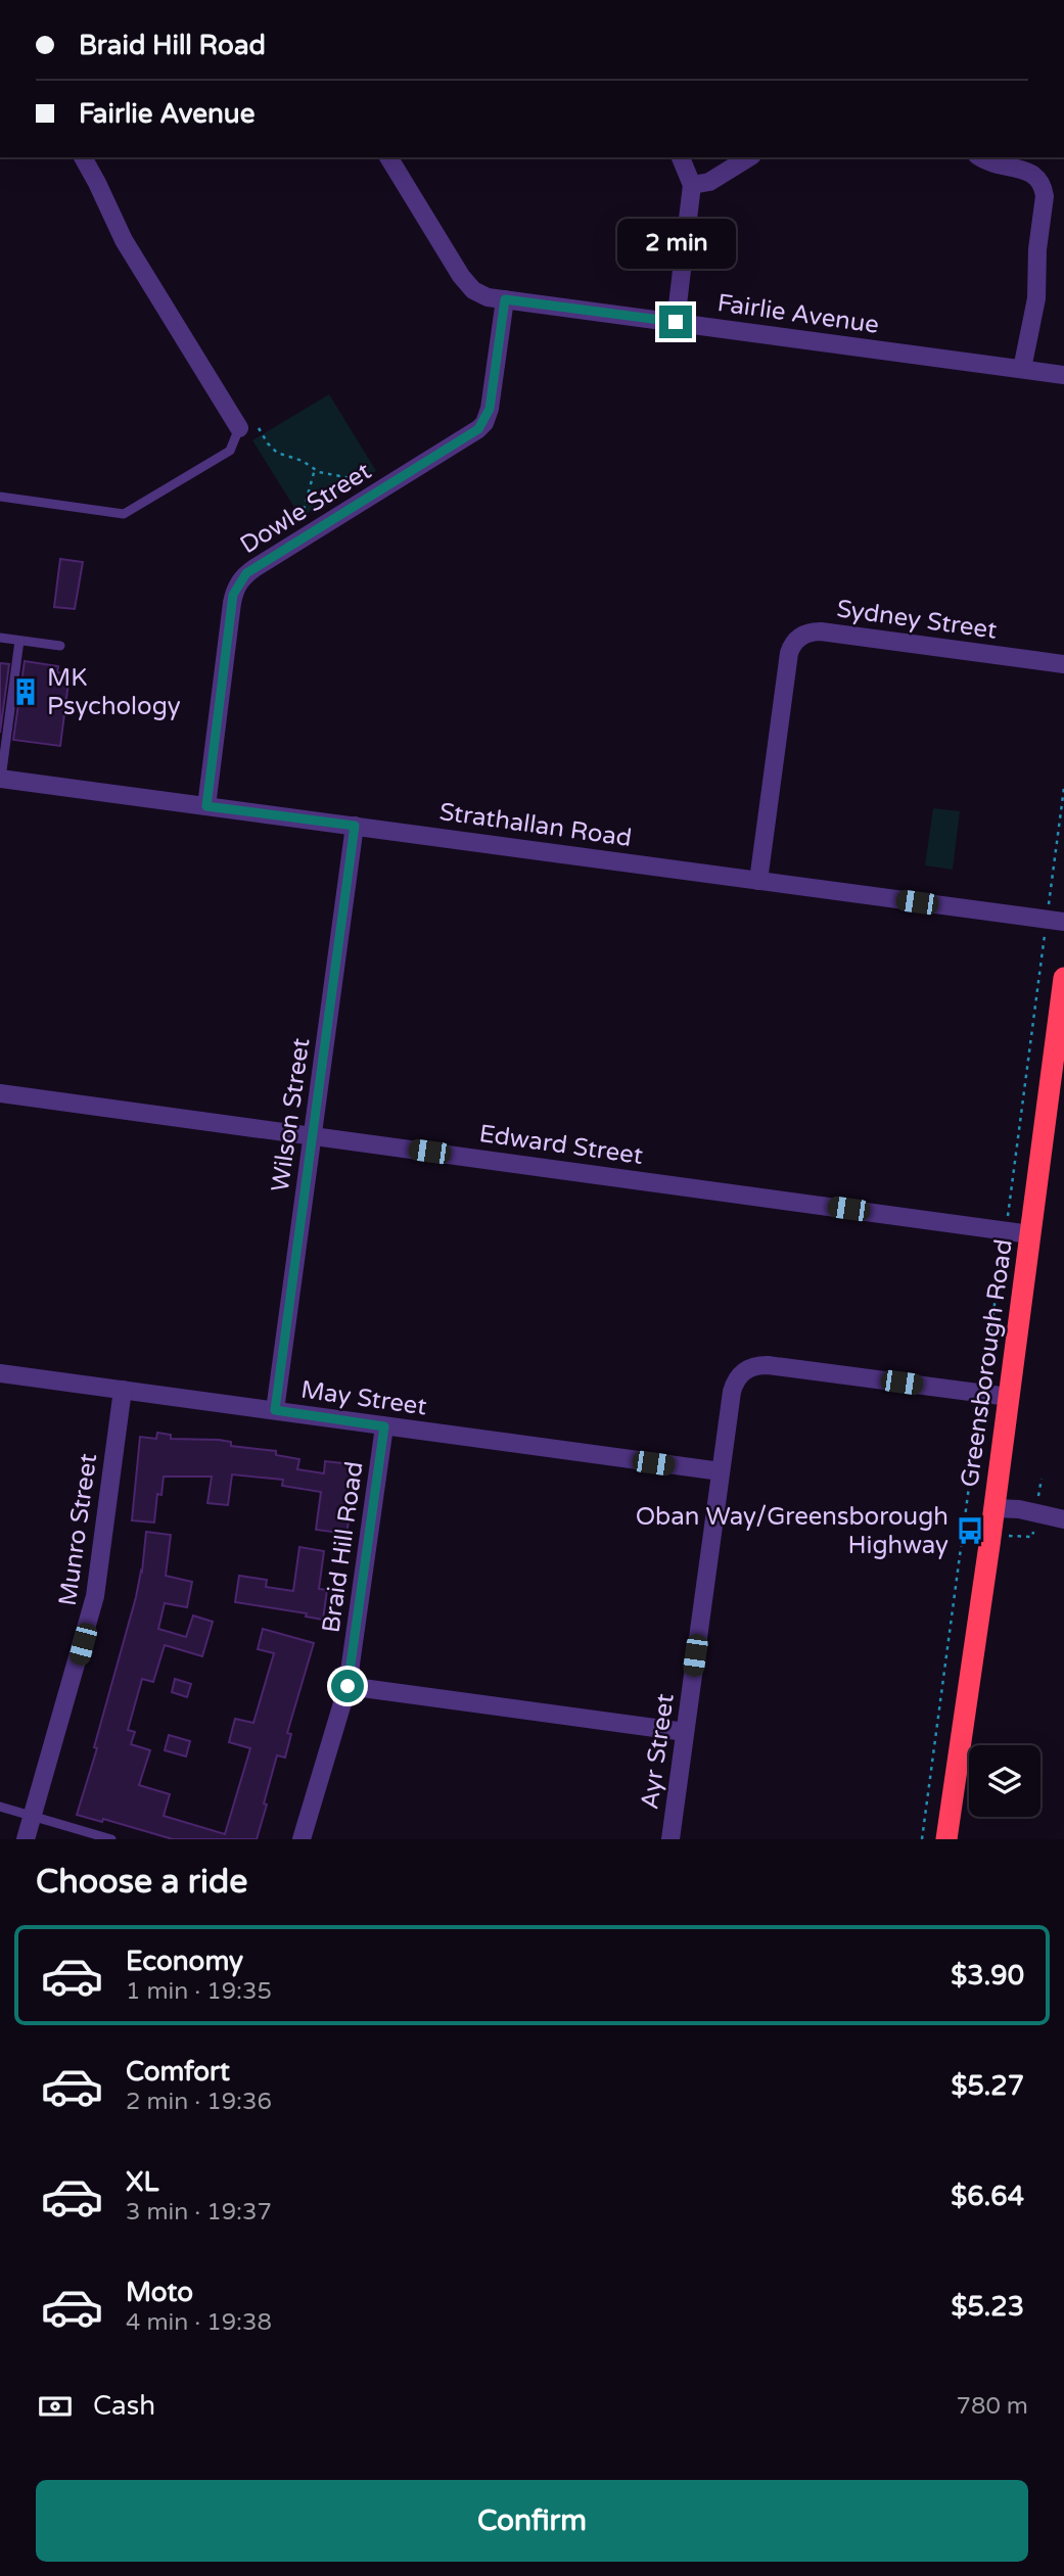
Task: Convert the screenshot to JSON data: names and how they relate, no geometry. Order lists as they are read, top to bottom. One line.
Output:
{"streets":{"highway":["Greensborough Road"],"street":["Fairlie Avenue","Dowle Street","Sydney Street","Strathallan Road","Wilson Street","Edward Street","May Street","Munro Street","Braid Hill Road","Ayr Street"]},"crossings":[["Fairlie Avenue","Dowle Street"],["Dowle Street","Strathallan Road"],["Sydney Street","Strathallan Road"],["Strathallan Road","Wilson Street"],["Wilson Street","Edward Street"],["Wilson Street","May Street"],["Edward Street","Greensborough Road"],["May Street","Munro Street"],["May Street","Braid Hill Road"],["May Street","Ayr Street"]],"places":{"building":["MK Psychology"],"bus stop":["Oban Way/Greensborough Highway"]},"page":{"banner":["Braid Hill Road","Fairlie Avenue"],"bubble":"2 min","heading":"Choose a ride","list":[{"name":"Economy","note":"1 min · 19:35","value":"$3.90"},{"name":"Comfort","note":"2 min · 19:36","value":"$5.27"},{"name":"XL","note":"3 min · 19:37","value":"$6.64"},{"name":"Moto","note":"4 min · 19:38","value":"$5.23"}],"pay":["Cash","780 m"],"buttons":"Confirm"}}
